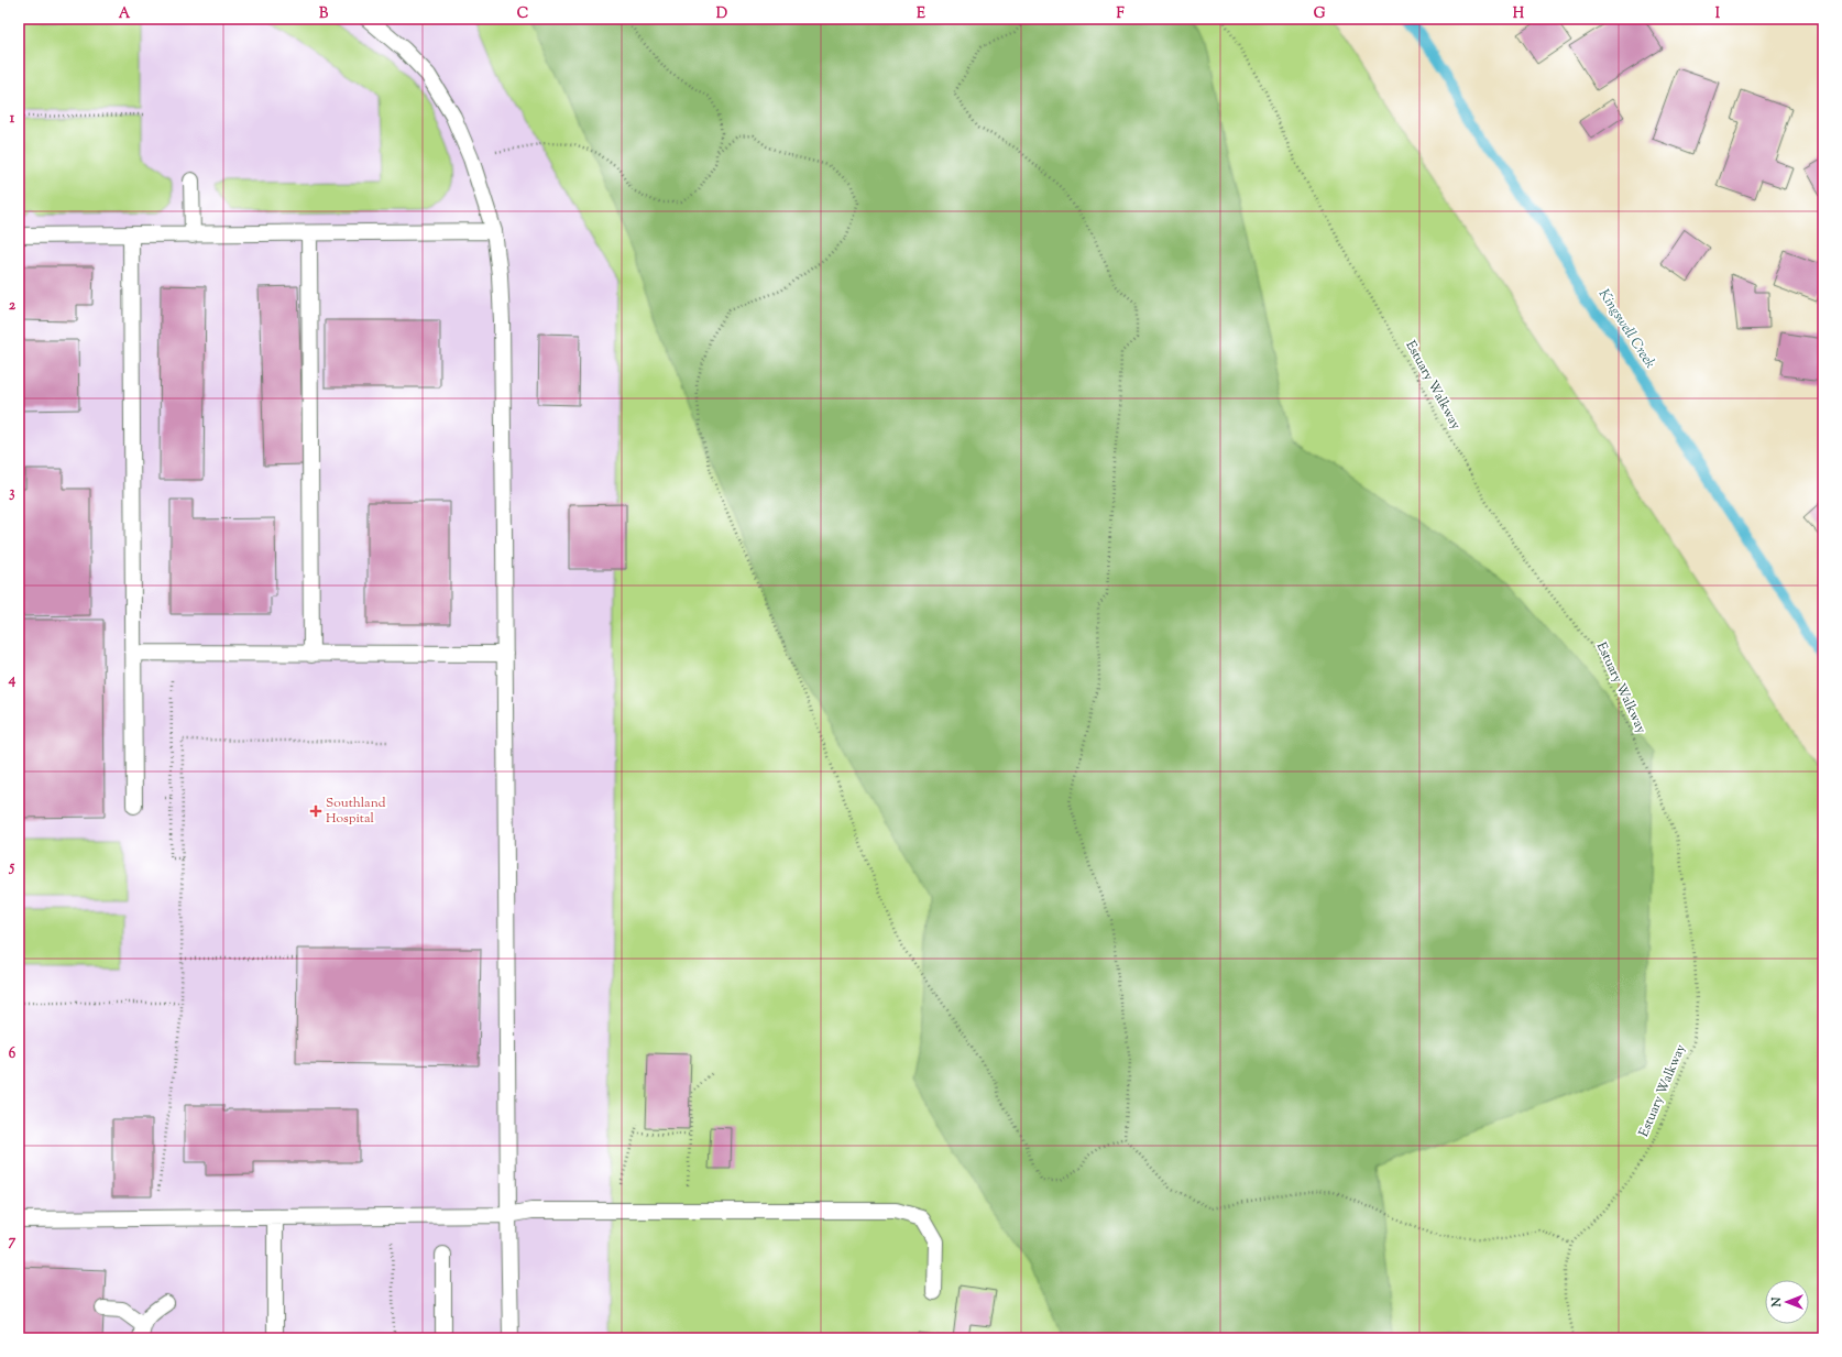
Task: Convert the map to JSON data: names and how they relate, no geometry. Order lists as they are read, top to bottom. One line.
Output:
{"streets":{"path":["Estuary Walkway"]},"water":["Kingswell Creek"],"places":{"health":["Southland Hospital"]},"north":"left","grid":{"columns":["A","B","C","D","E","F","G","H","I"],"rows":["1","2","3","4","5","6","7"]}}
